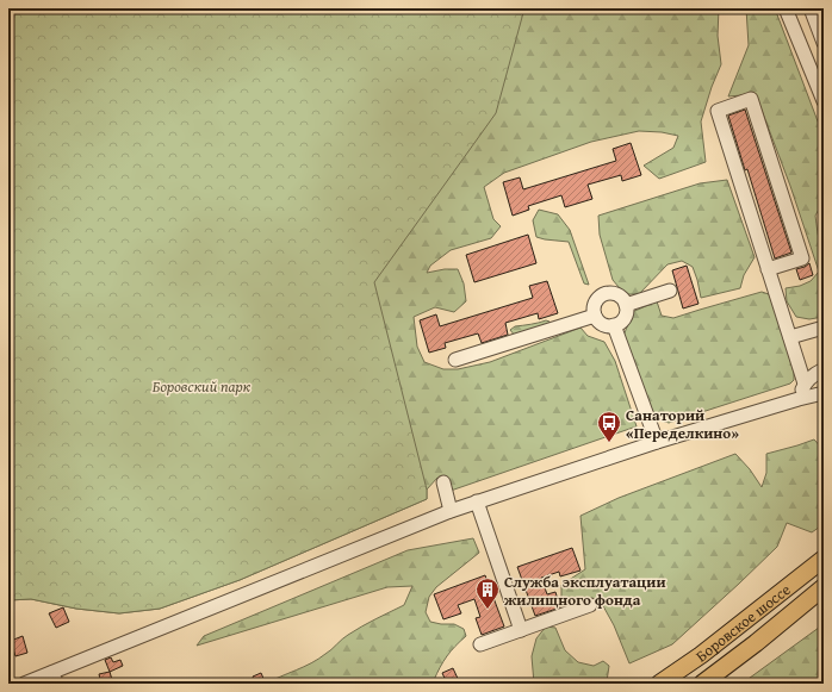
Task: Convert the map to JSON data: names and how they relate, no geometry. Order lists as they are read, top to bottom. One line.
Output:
{"streets":{"main road":["Боровское шоссе"]},"parks":["Боровский парк"],"places":{"bus stop":["Санаторий «Переделкино»"],"building":["Служба эксплуатации жилищного фонда"]}}
